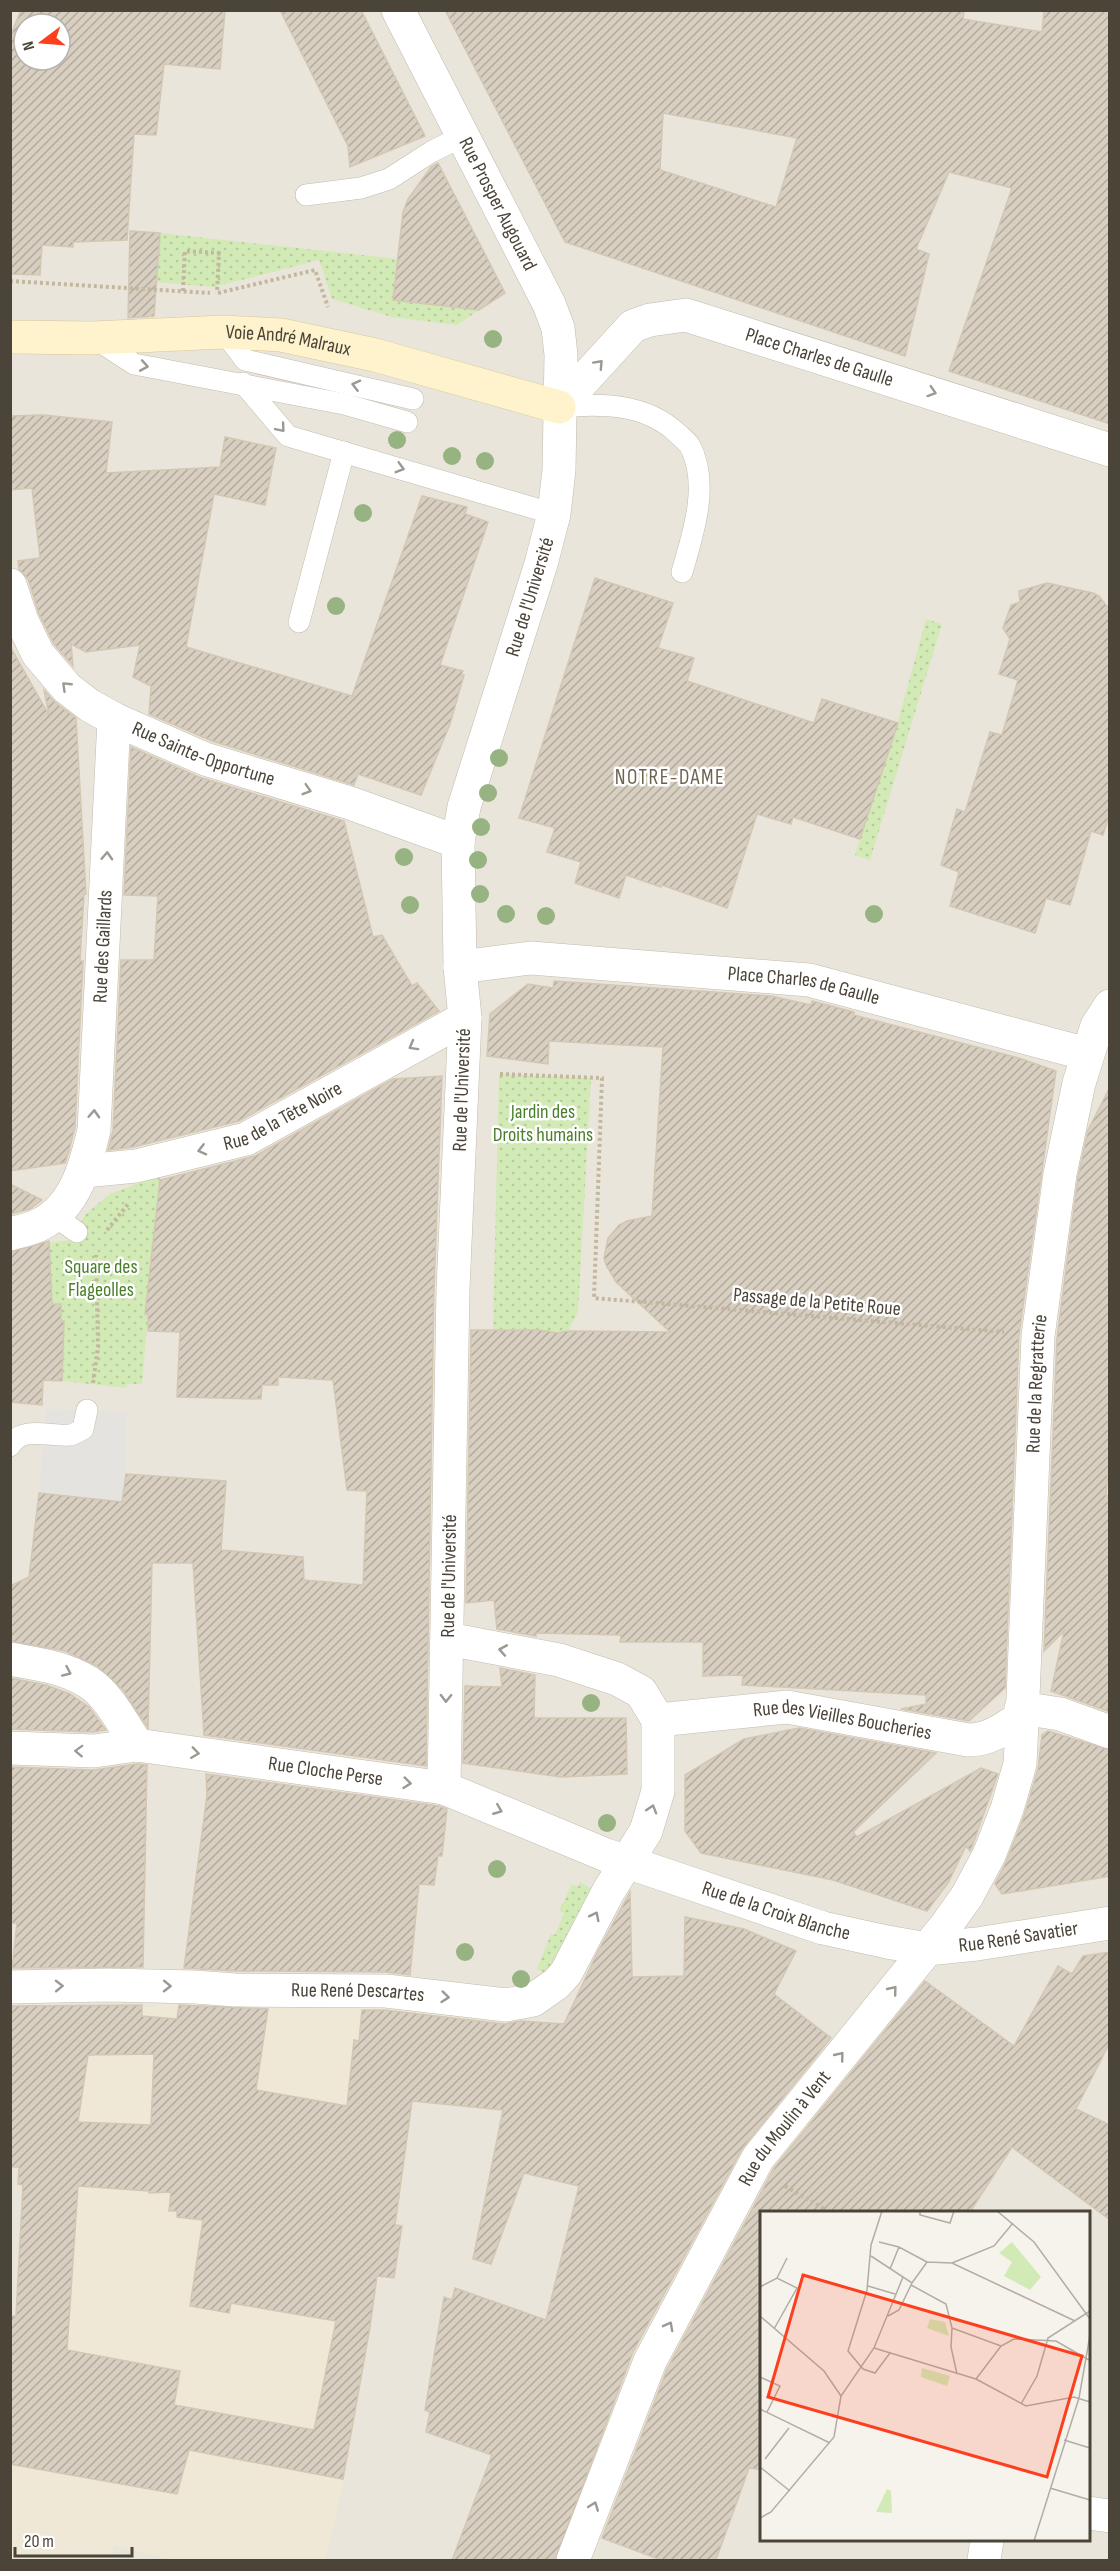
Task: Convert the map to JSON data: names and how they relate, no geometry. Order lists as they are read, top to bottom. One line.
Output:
{"streets":{"street":["Rue Prosper Augouard","Voie André Malraux","Place Charles de Gaulle","Rue de l'Université","Rue Sainte-Opportune","Rue des Gaillards","Rue de la Tête Noire","Rue de la Regratterie","Rue des Vieilles Boucheries","Rue Cloche Perse","Rue de la Croix Blanche","Rue René Savatier","Rue René Descartes","Rue du Moulin à Vent"],"path":["Passage de la Petite Roue"]},"crossings":[["Rue Prosper Augouard","Voie André Malraux"],["Rue Prosper Augouard","Place Charles de Gaulle"],["Rue Prosper Augouard","Rue de l'Université"],["Voie André Malraux","Place Charles de Gaulle"],["Voie André Malraux","Rue de l'Université"],["Place Charles de Gaulle","Rue de l'Université"],["Place Charles de Gaulle","Rue de la Regratterie"],["Rue de l'Université","Rue Sainte-Opportune"],["Rue de l'Université","Rue de la Tête Noire"],["Rue de l'Université","Passage de la Petite Roue"],["Rue de l'Université","Rue Cloche Perse"],["Rue Sainte-Opportune","Rue des Gaillards"],["Rue des Gaillards","Rue de la Tête Noire"],["Passage de la Petite Roue","Rue de la Regratterie"],["Rue de la Regratterie","Rue des Vieilles Boucheries"],["Rue de la Regratterie","Rue du Moulin à Vent"],["Rue des Vieilles Boucheries","Rue du Moulin à Vent"],["Rue Cloche Perse","Rue de la Croix Blanche"],["Rue Cloche Perse","Rue René Descartes"],["Rue de la Croix Blanche","Rue René Savatier"],["Rue de la Croix Blanche","Rue René Descartes"],["Rue de la Croix Blanche","Rue du Moulin à Vent"],["Rue René Savatier","Rue du Moulin à Vent"]],"one_way":["Place Charles de Gaulle","Rue des Gaillards","Rue de la Tête Noire","Rue René Descartes","Rue du Moulin à Vent"],"districts":["NOTRE-DAME"],"parks":["Jardin des Droits humains","Square des Flageolles"],"scale_bar":"20 m","north":"left"}
